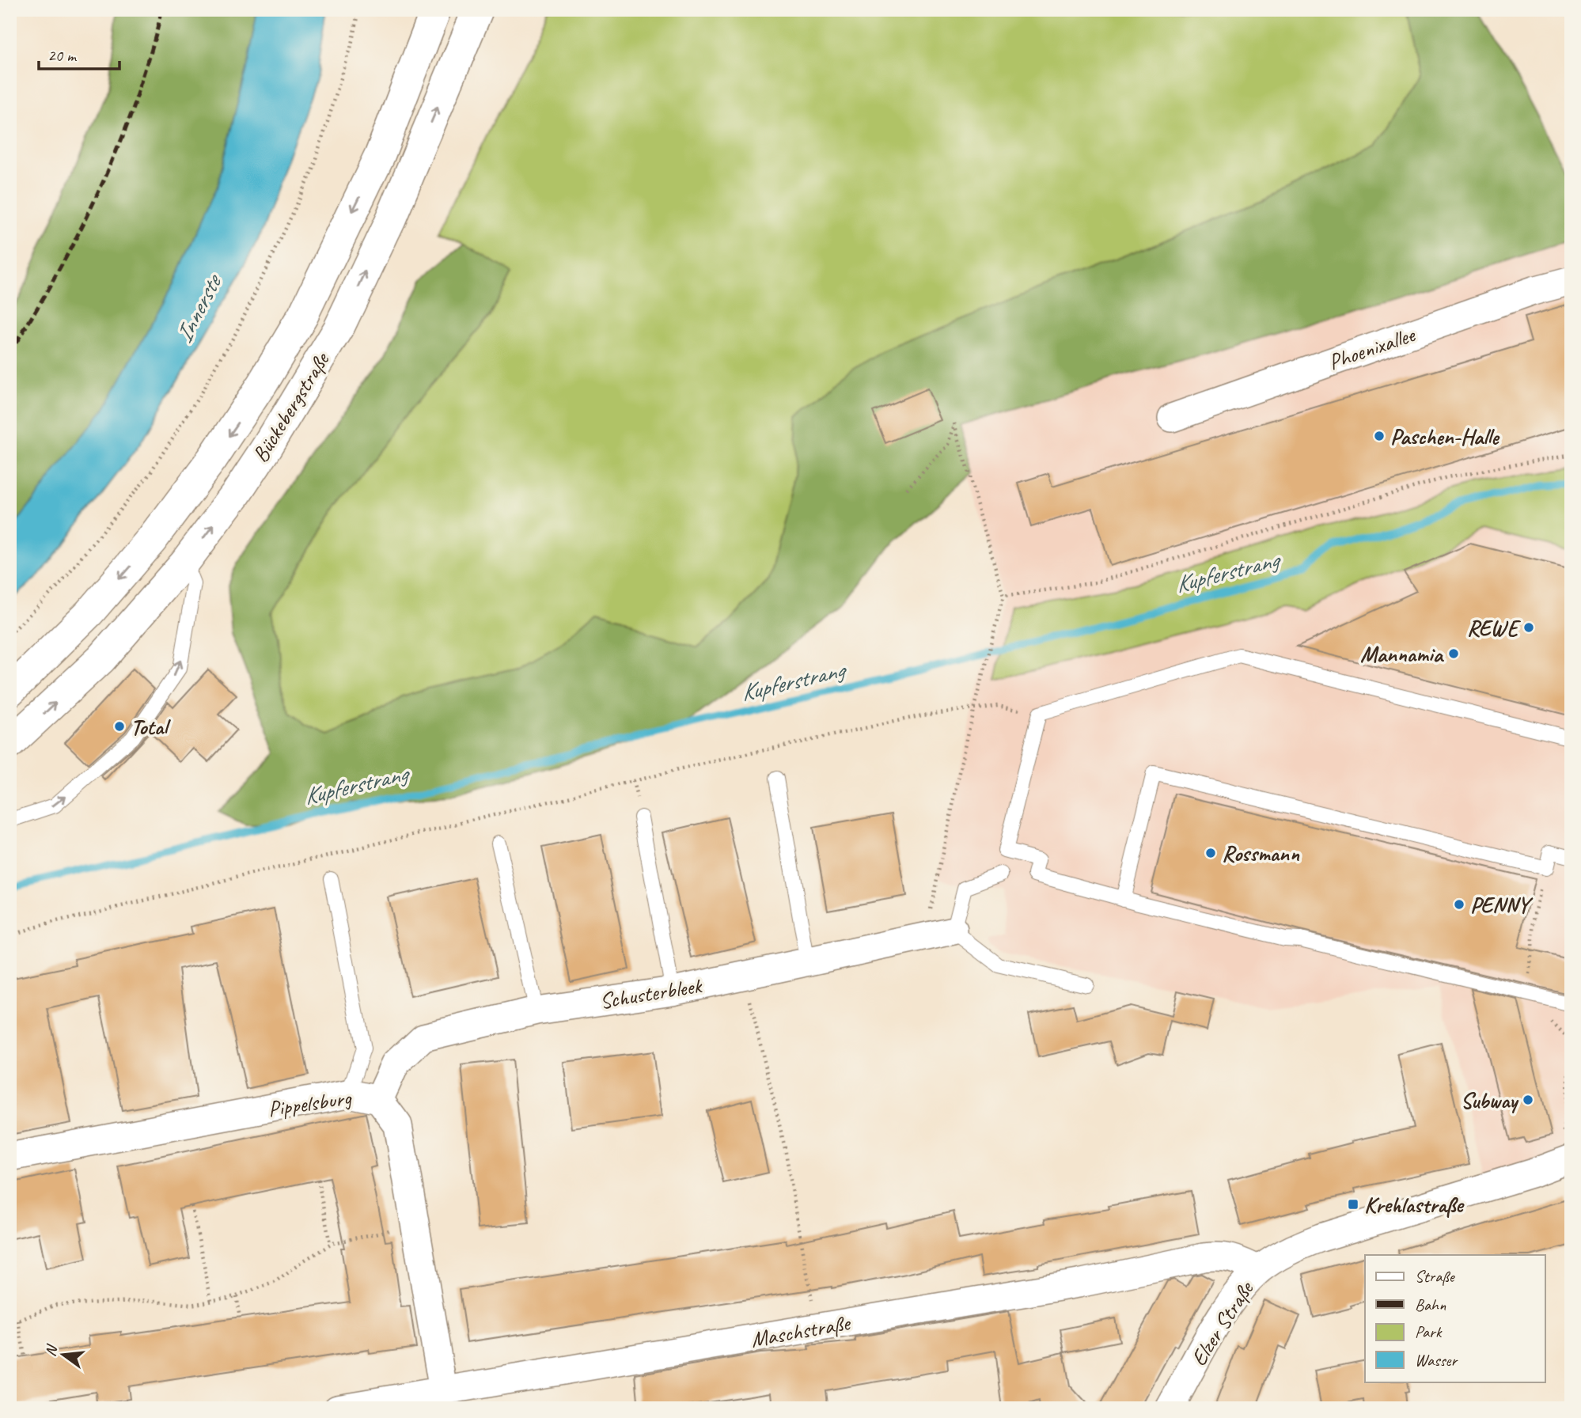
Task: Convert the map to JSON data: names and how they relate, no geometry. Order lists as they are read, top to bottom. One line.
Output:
{"streets":{"highway":["Bückebergstraße"],"street":["Phoenixallee","Schusterbleek","Pippelsburg","Elzer Straße","Maschstraße"]},"crossings":[["Schusterbleek","Pippelsburg"],["Pippelsburg","Maschstraße"],["Elzer Straße","Maschstraße"]],"water":["Innerste","Kupferstrang"],"places":{"other":["Paschen-Halle","REWE","Mannamia","Total","Rossmann","PENNY","Subway"],"transit":["Krehlastraße"]},"legend":["Straße","Bahn","Park","Wasser"],"scale_bar":"20 m","north":"left"}
